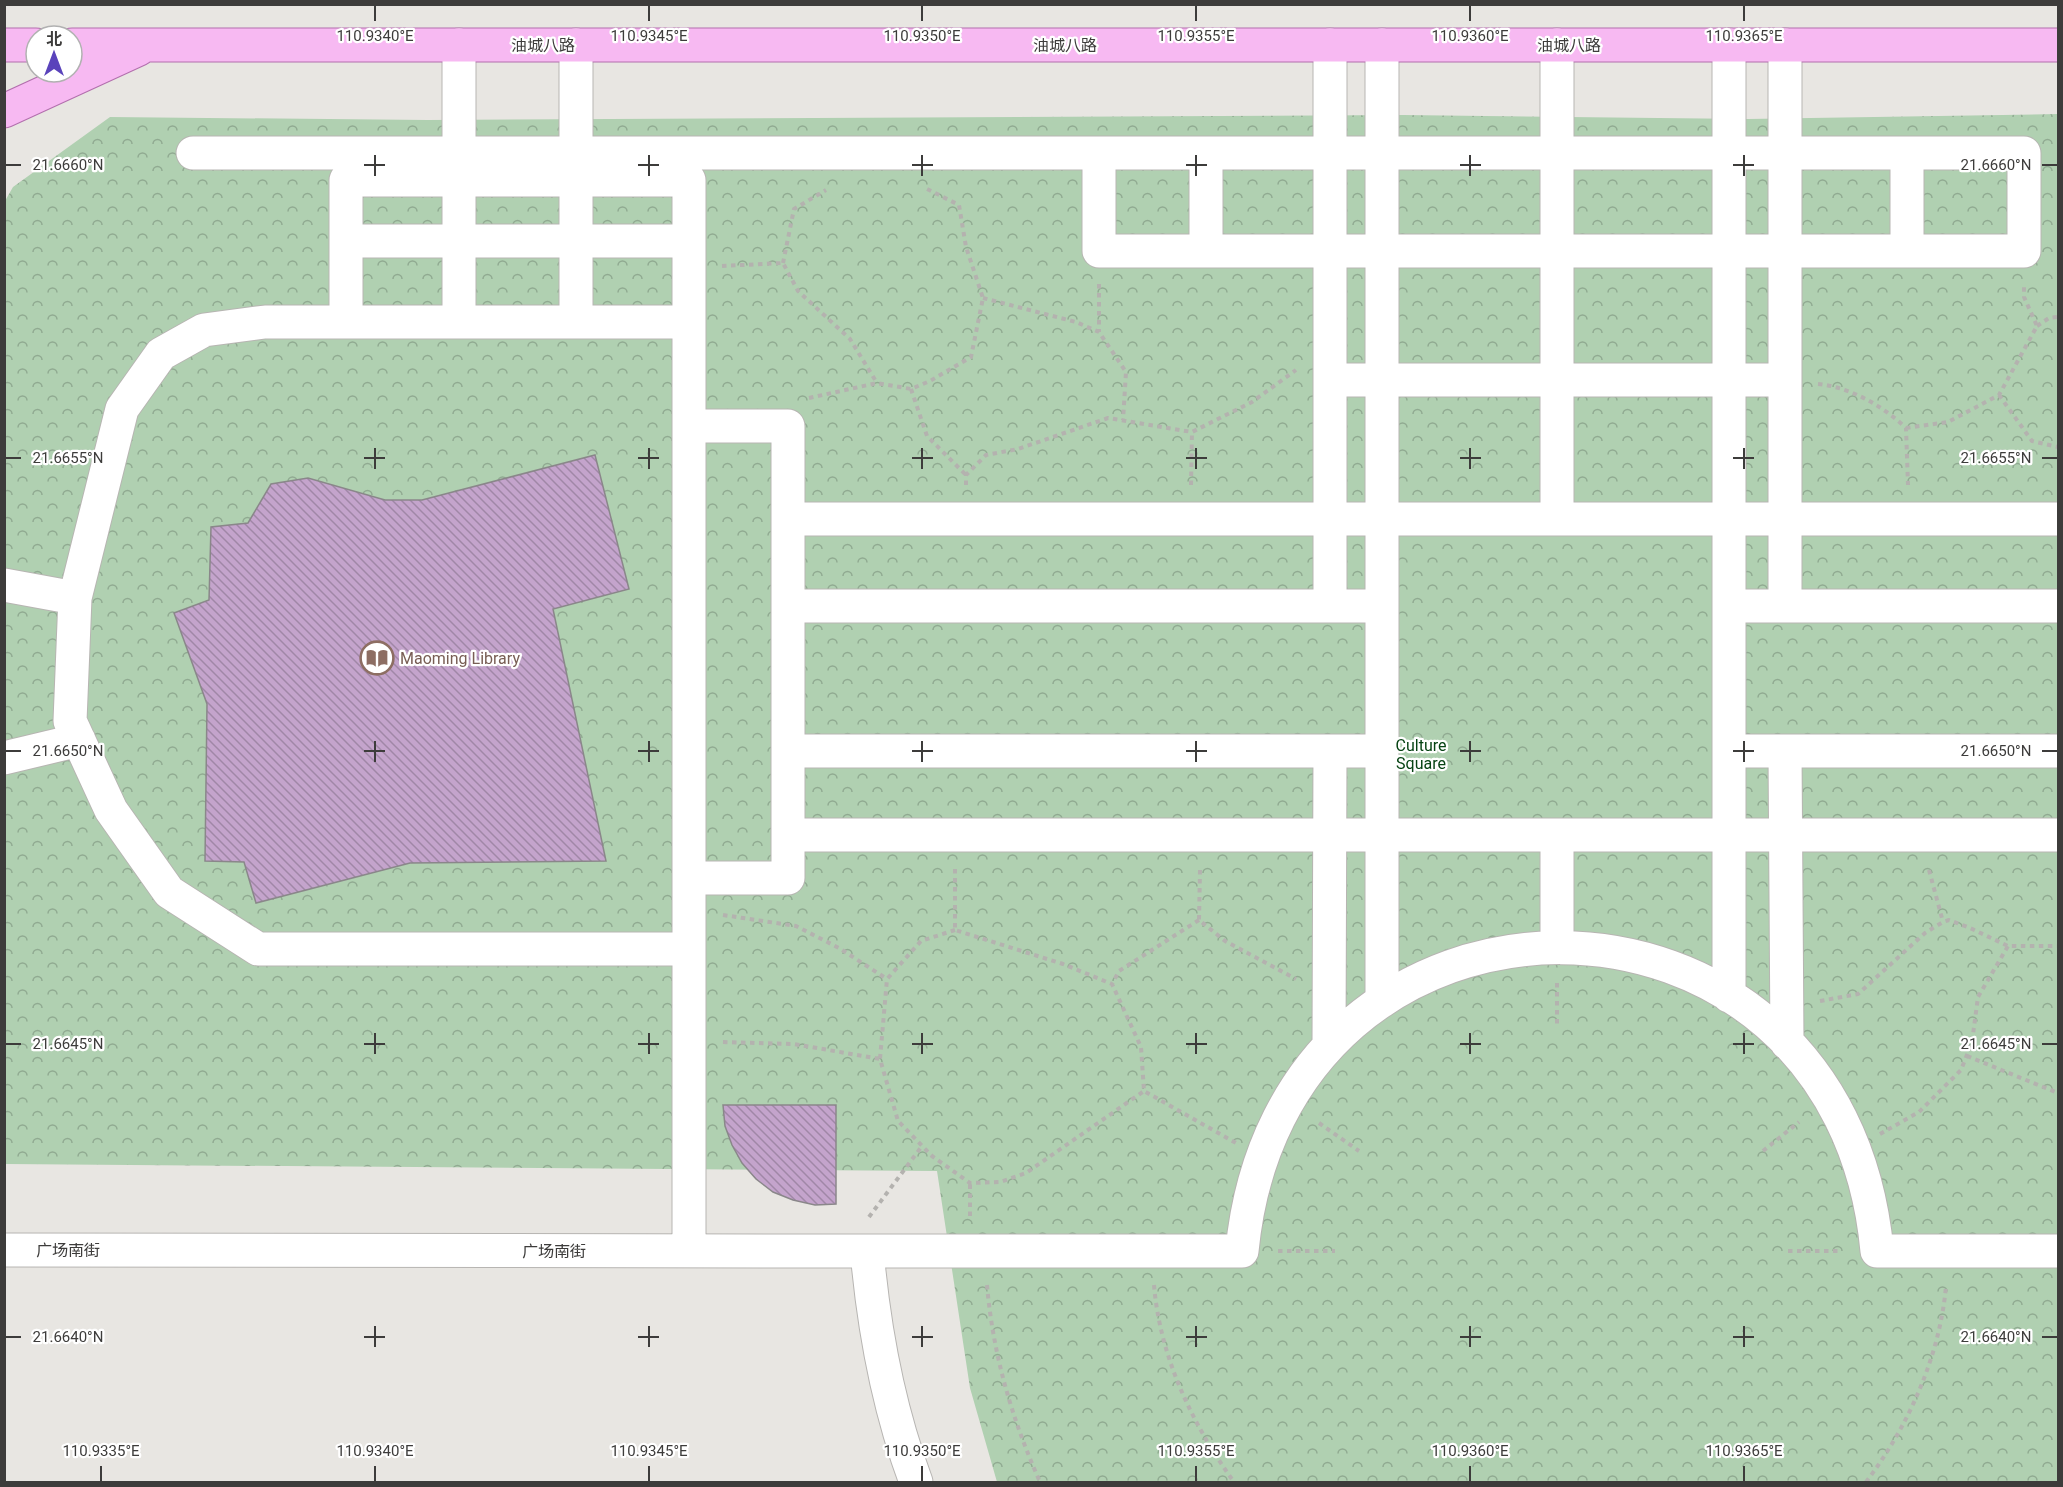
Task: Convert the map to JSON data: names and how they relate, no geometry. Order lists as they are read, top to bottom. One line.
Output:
{"streets":{"main road":["油城八路"],"street":["广场南街"]},"parks":["Culture Square"],"places":{"library":["Maoming Library"]},"north":"top","coordinates":["110.9340°E","110.9345°E","110.9350°E","110.9355°E","110.9360°E","110.9365°E","21.6660°N","21.6655°N","21.6650°N","21.6645°N","21.6640°N","110.9335°E"]}
